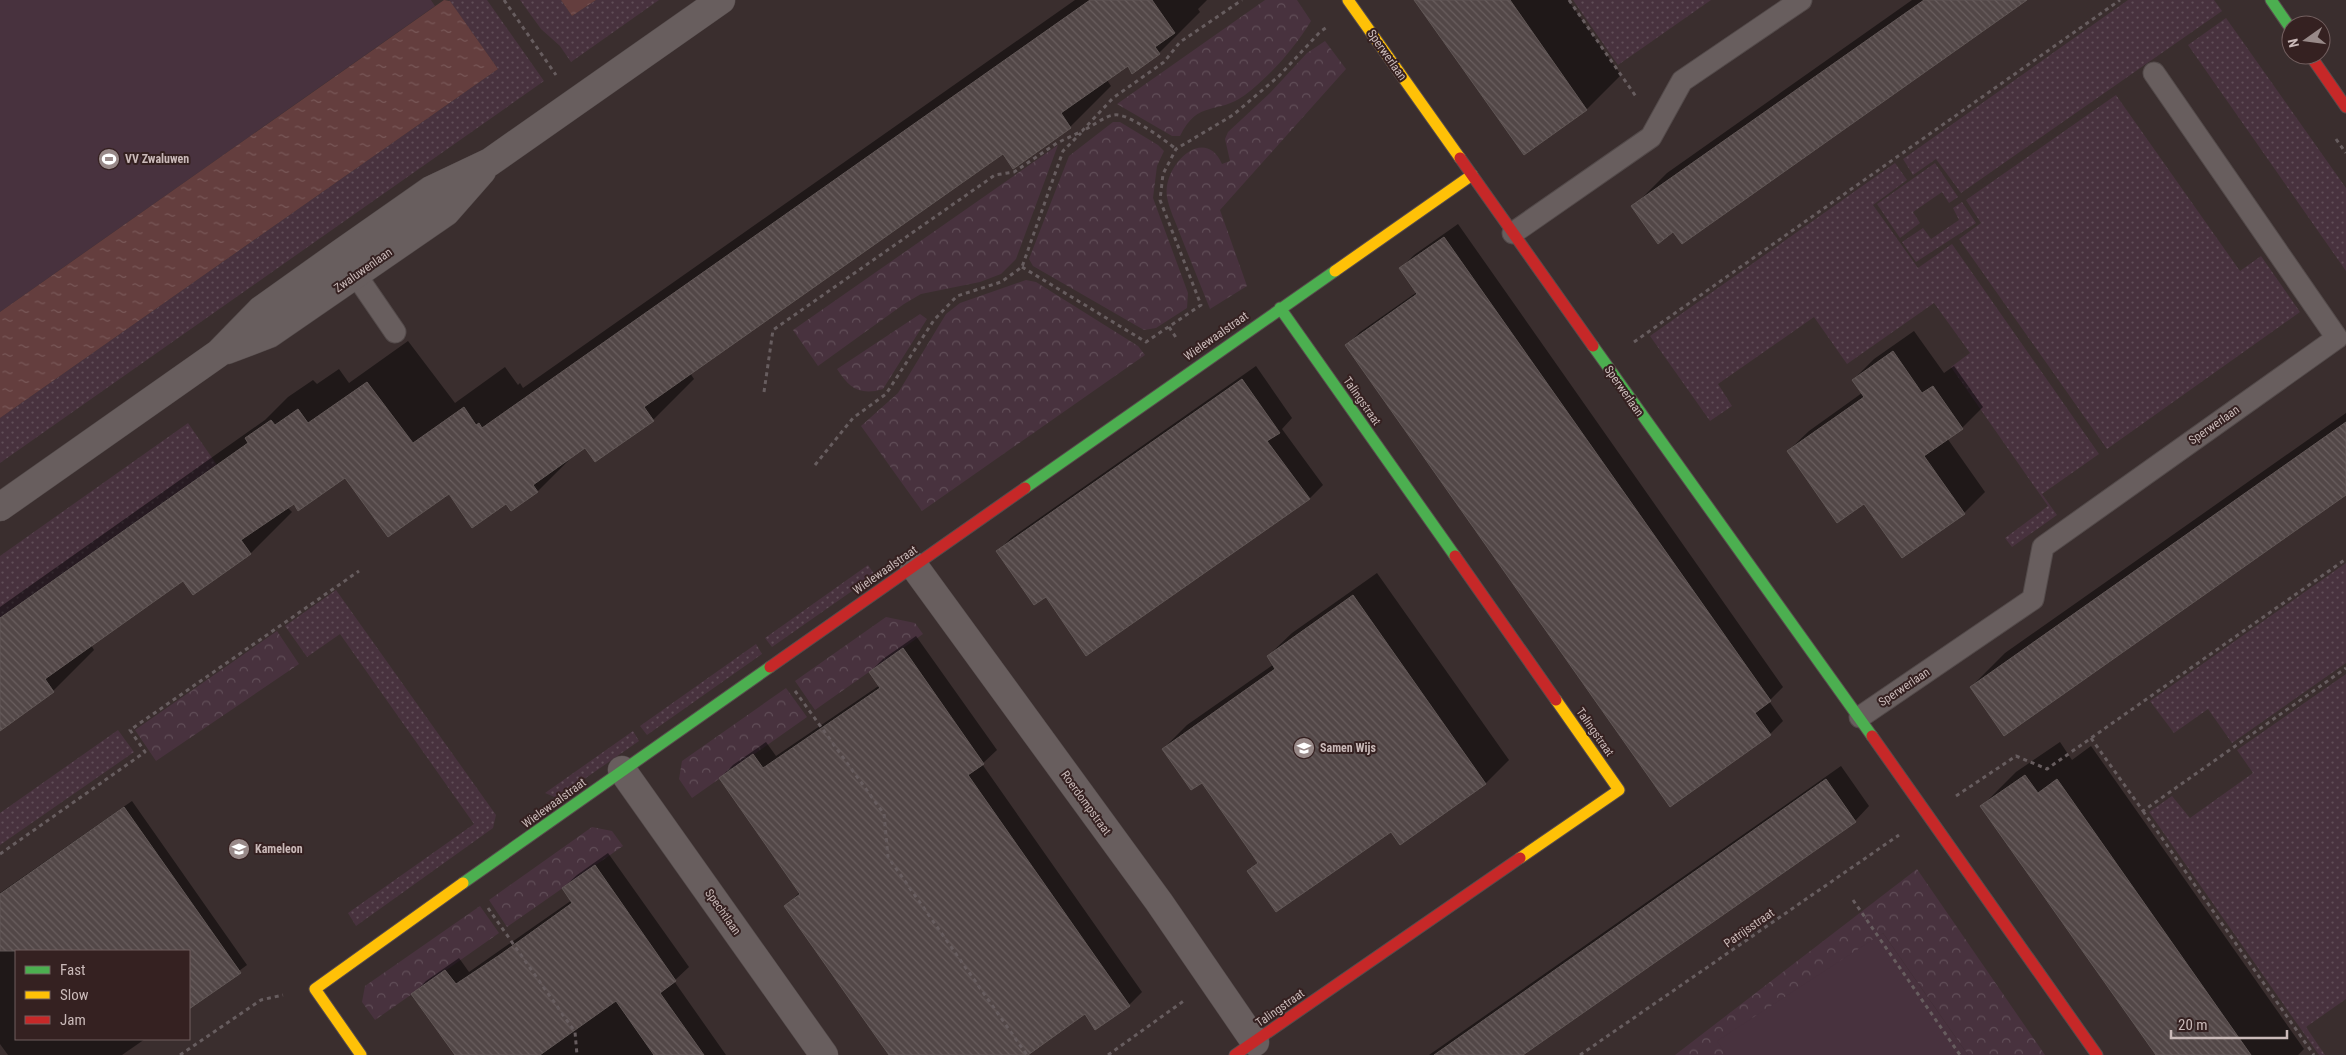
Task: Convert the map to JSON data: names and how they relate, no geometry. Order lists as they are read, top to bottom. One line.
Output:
{"streets":{"street":["Sperwerlaan","Zwaluwenlaan","Wielewaalstraat","Talingstraat","Roerdompstraat","Spechtlaan"],"path":["Patrijsstraat"]},"crossings":[["Sperwerlaan","Wielewaalstraat"],["Sperwerlaan","Patrijsstraat"],["Wielewaalstraat","Talingstraat"],["Wielewaalstraat","Roerdompstraat"],["Wielewaalstraat","Spechtlaan"],["Talingstraat","Roerdompstraat"]],"places":{"sports":["VV Zwaluwen"],"school or university":["Samen Wijs","Kameleon"]},"legend":["Fast","Slow","Jam"],"scale_bar":"20 m","north":"left"}
